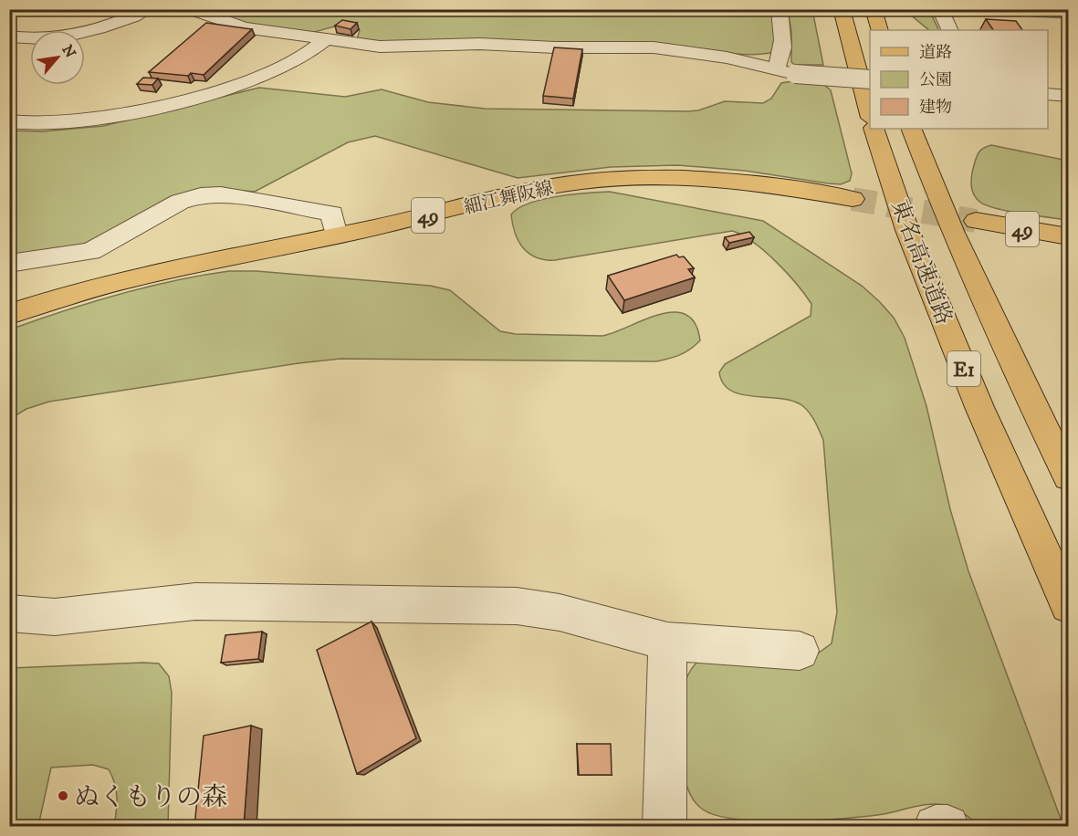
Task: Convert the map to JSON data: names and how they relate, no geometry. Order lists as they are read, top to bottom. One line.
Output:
{"streets":{"main road":["細江舞阪線","49","東名高速道路","E1"]},"places":["ぬくもりの森"],"legend":["道路","公園","建物"],"north":"top right"}
